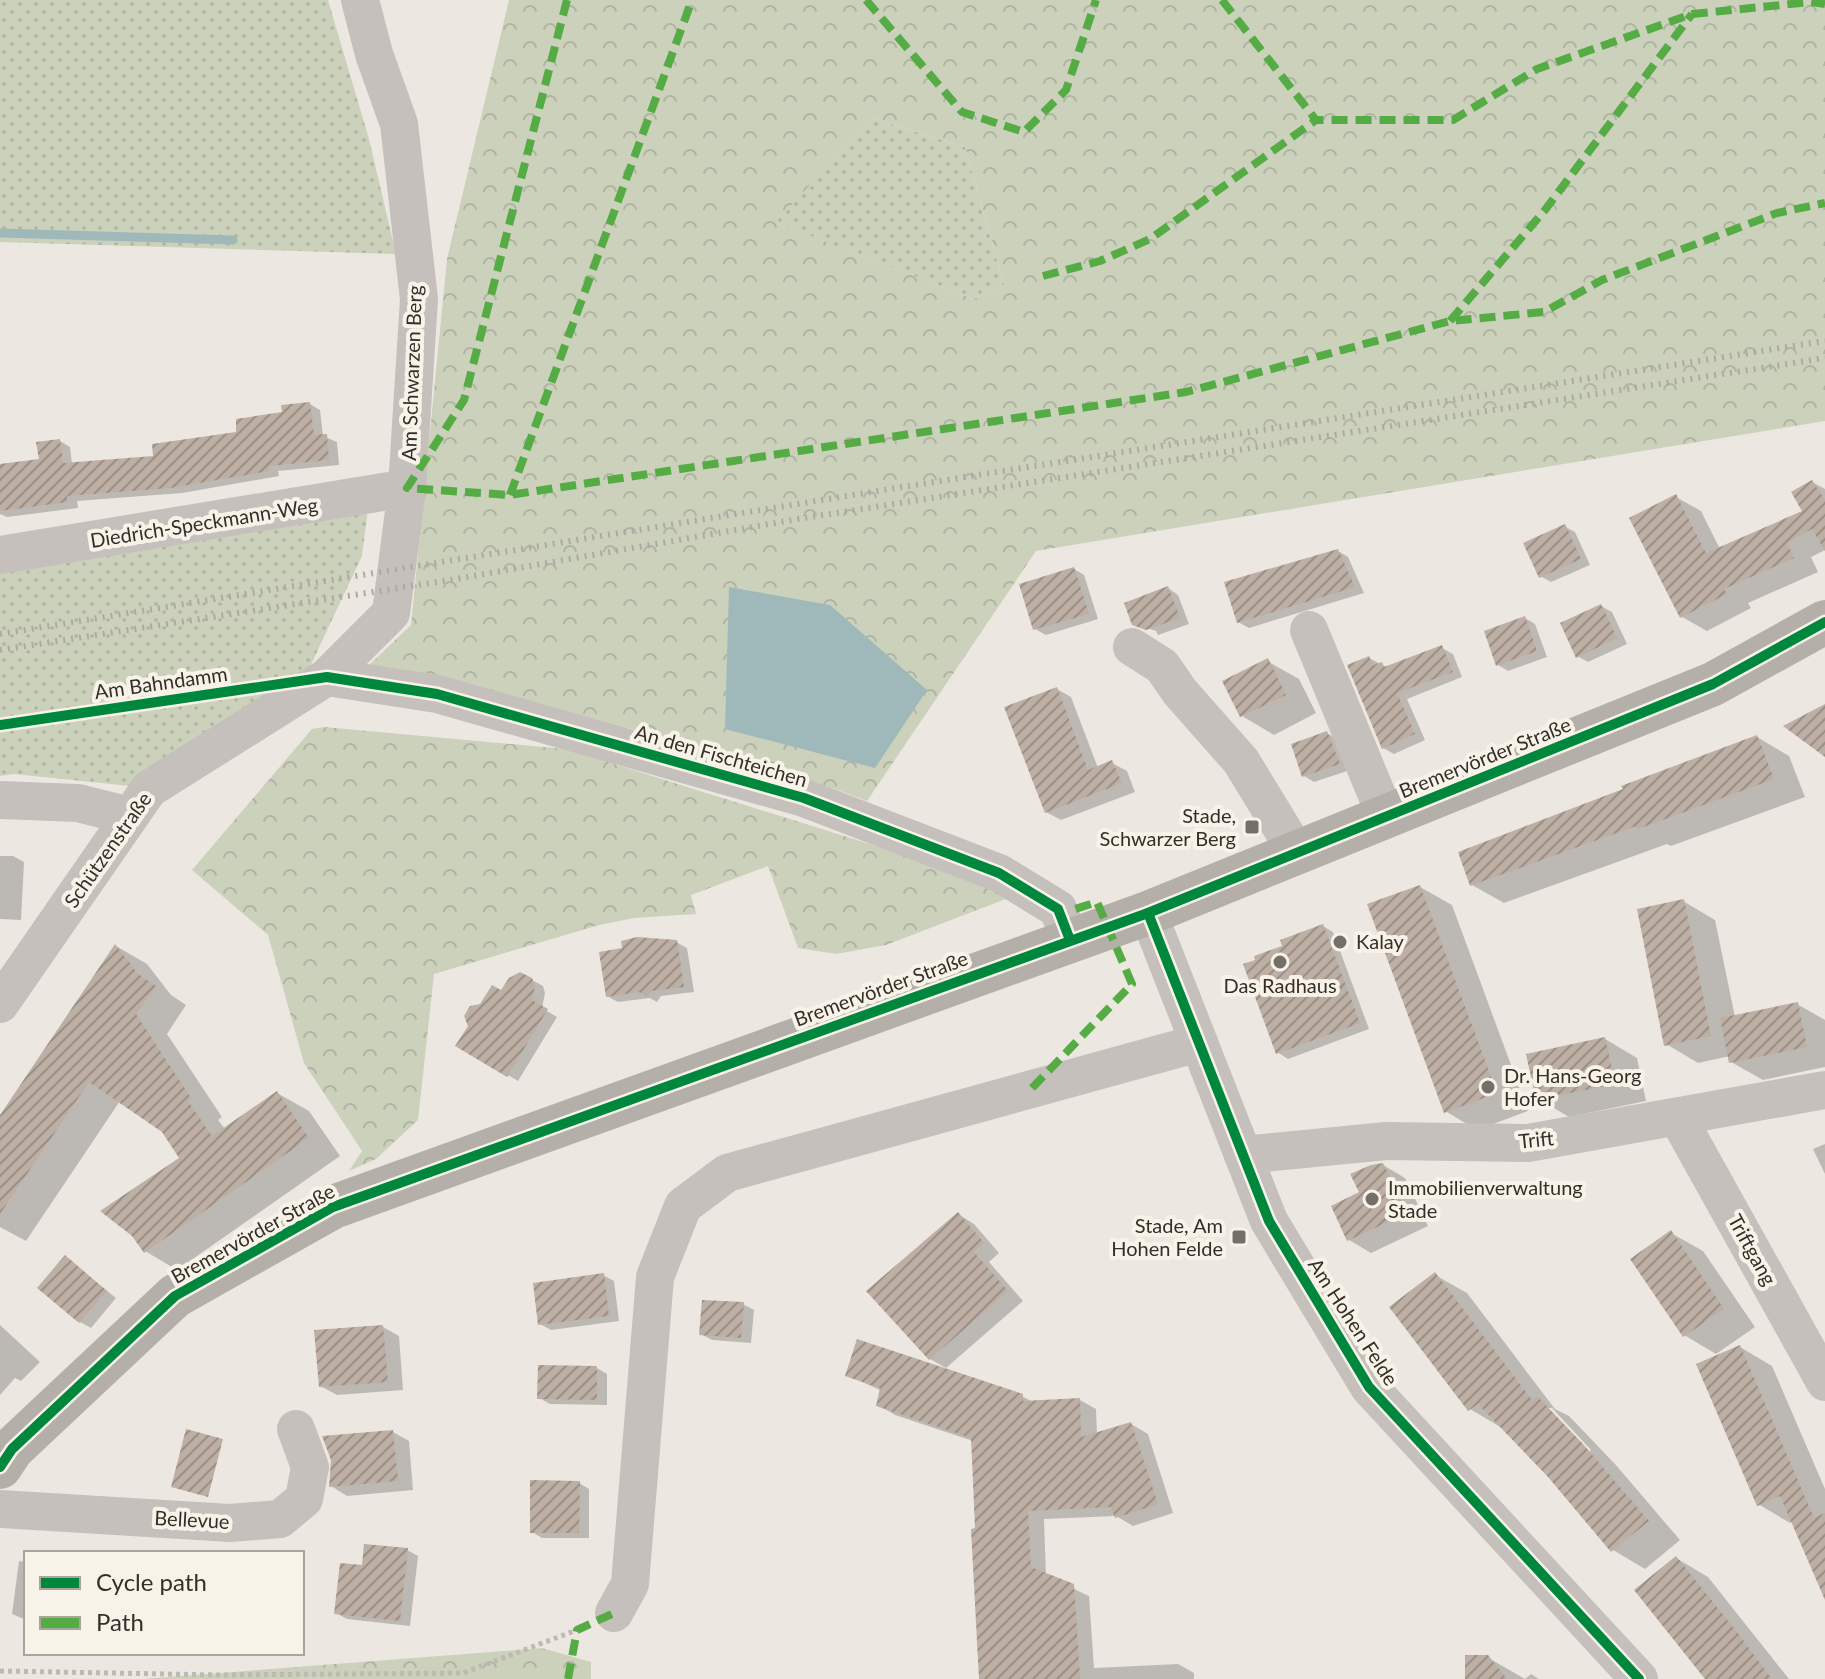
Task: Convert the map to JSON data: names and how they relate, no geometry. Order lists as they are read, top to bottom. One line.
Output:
{"streets":{"main road":["Bremervörder Straße"],"street":["Am Schwarzen Berg","Diedrich-Speckmann-Weg","An den Fischteichen","Schützenstraße","Trift","Triftgang","Am Hohen Felde","Bellevue"],"cycle path":["Am Bahndamm"]},"crossings":[["Am Schwarzen Berg","Diedrich-Speckmann-Weg"],["Am Schwarzen Berg","An den Fischteichen"],["Am Schwarzen Berg","Schützenstraße"],["An den Fischteichen","Bremervörder Straße"],["An den Fischteichen","Schützenstraße"],["Bremervörder Straße","Am Hohen Felde"],["Trift","Triftgang"],["Trift","Am Hohen Felde"]],"places":{"transit":["Stade, Schwarzer Berg","Stade, Am Hohen Felde"],"other":["Kalay","Das Radhaus","Dr. Hans-Georg Hofer","Immobilienverwaltung Stade"]},"legend":["Cycle path","Path"]}
